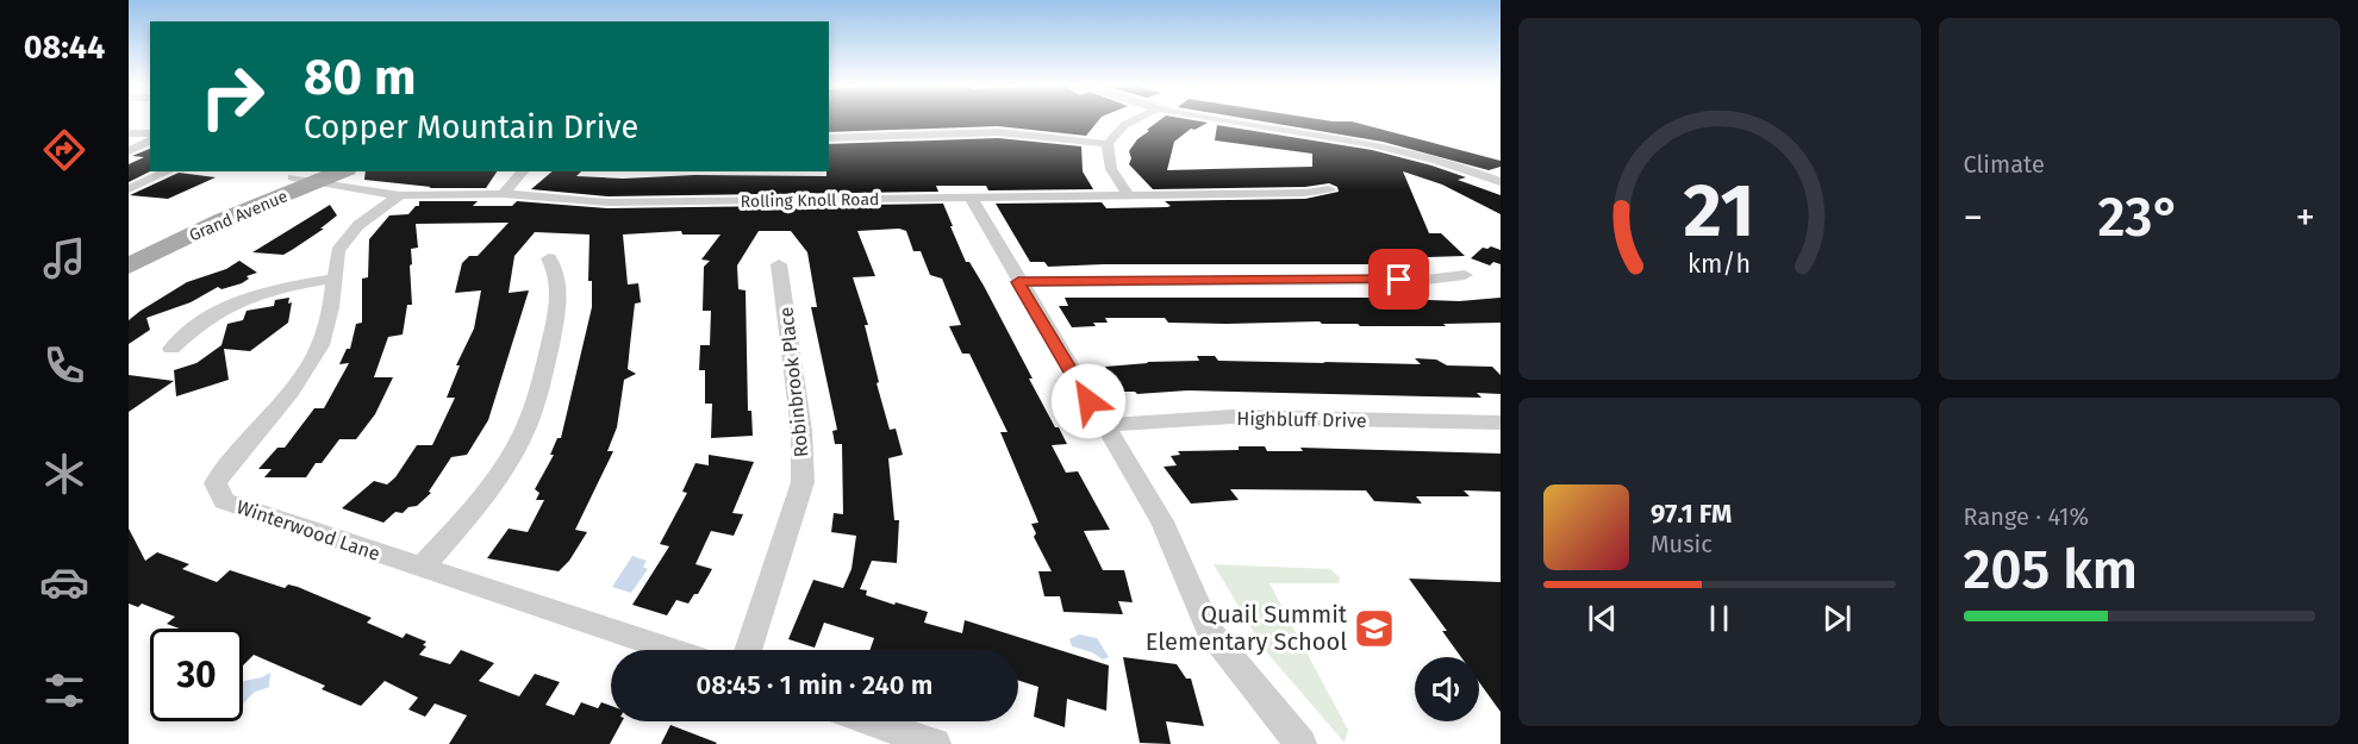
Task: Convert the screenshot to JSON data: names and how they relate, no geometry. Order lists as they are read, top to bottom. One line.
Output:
{"streets":{"main road":["Grand Avenue"],"street":["Rolling Knoll Road","Robinbrook Place","Highbluff Drive","Winterwood Lane"]},"crossings":[["Rolling Knoll Road","Grand Avenue"],["Rolling Knoll Road","Winterwood Lane"]],"places":{"school or university":["Quail Summit Elementary School"]},"page":{"tabs":"08:44","tile":["Climate",["Range · 41%","205 km"]],"turn":["80 m","Copper Mountain Drive"],"heat":["−","23°","+"],"song":["97.1 FM","Music"],"limit":"30","trip":"08:45 · 1 min · 240 m","gauge":["21","km/h"]}}
